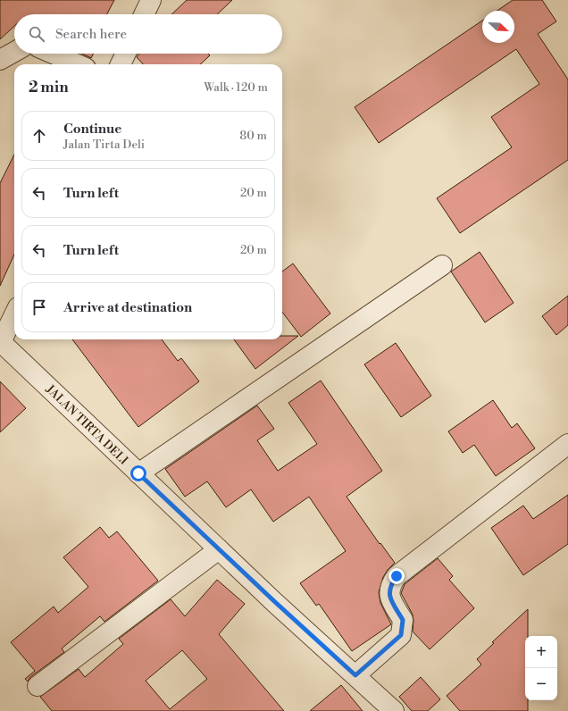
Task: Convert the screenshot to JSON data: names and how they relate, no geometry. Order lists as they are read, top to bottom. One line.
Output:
{"streets":{"street":["JALAN TIRTA DELI"]},"north":"bottom right","page":{"search":"Search here","heading":["2 min","Walk · 120 m"],"list":[["Continue","Jalan Tirta Deli","80 m"],["Turn left","20 m"],["Turn left","20 m"],"Arrive at destination"],"map_buttons":["+","−"]}}
